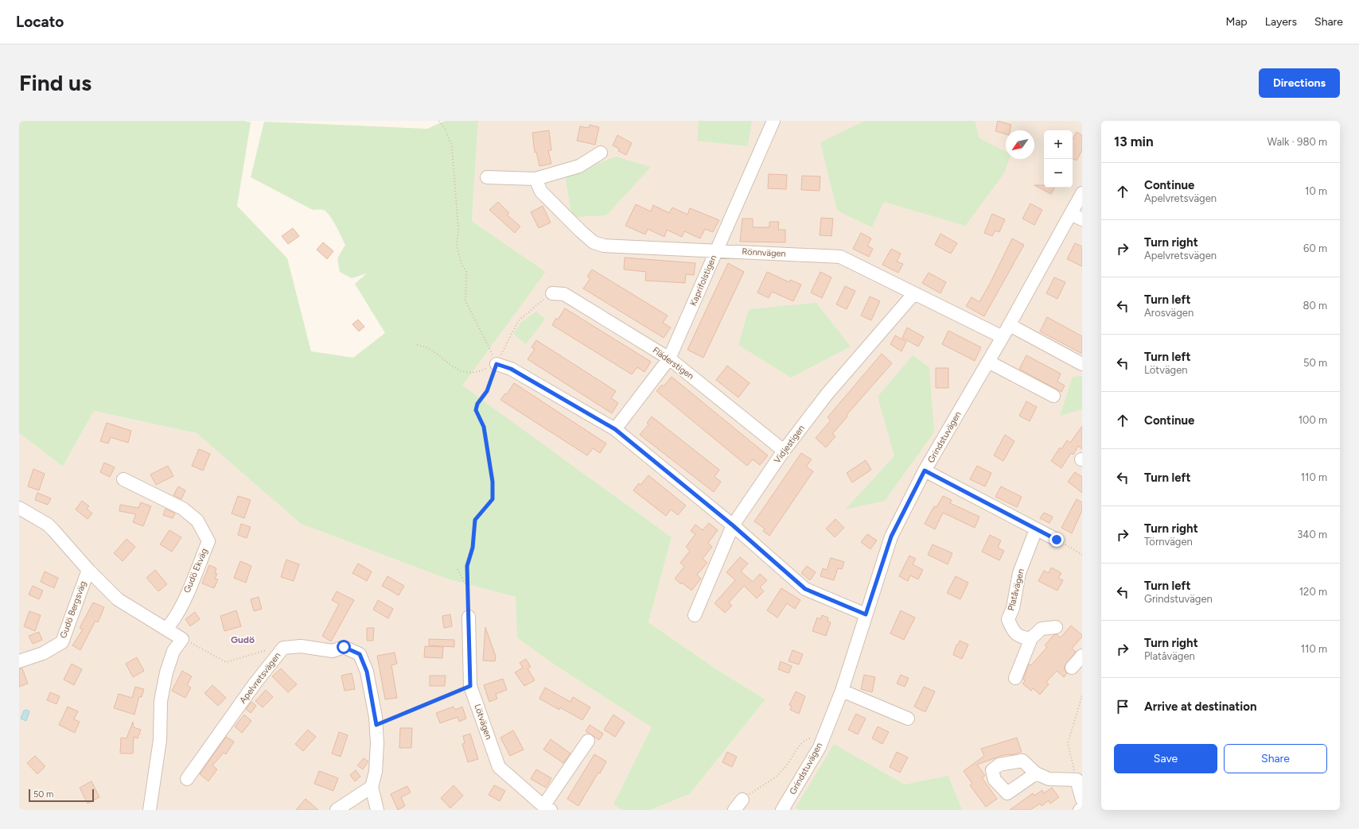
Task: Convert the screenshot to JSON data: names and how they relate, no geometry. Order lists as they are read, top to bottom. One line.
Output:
{"streets":{"street":["Rönnvägen","Kaprifolstigen","Fläderstigen","Grindstuvägen","Vidjestigen","Gudö Ekväg","Platåvägen","Gudö Bergsväg","Apelvretsvägen","Lötvägen"]},"crossings":[["Rönnvägen","Kaprifolstigen"],["Rönnvägen","Grindstuvägen"],["Rönnvägen","Vidjestigen"],["Kaprifolstigen","Fläderstigen"],["Fläderstigen","Vidjestigen"]],"districts":["Gudö"],"scale_bar":"50 m","north":"bottom left","page":{"header":"Locato","nav":["Map","Layers","Share"],"buttons":["Directions",["Save","Share"]],"title":"Find us","heading":["13 min","Walk · 980 m"],"map_buttons":["+","−"],"list":[["Continue","Apelvretsvägen","10 m"],["Turn right","Apelvretsvägen","60 m"],["Turn left","Arosvägen","80 m"],["Turn left","Lötvägen","50 m"],["Continue","100 m"],["Turn left","110 m"],["Turn right","Törnvägen","340 m"],["Turn left","Grindstuvägen","120 m"],["Turn right","Platåvägen","110 m"],"Arrive at destination"],"scale":"50 m"}}
